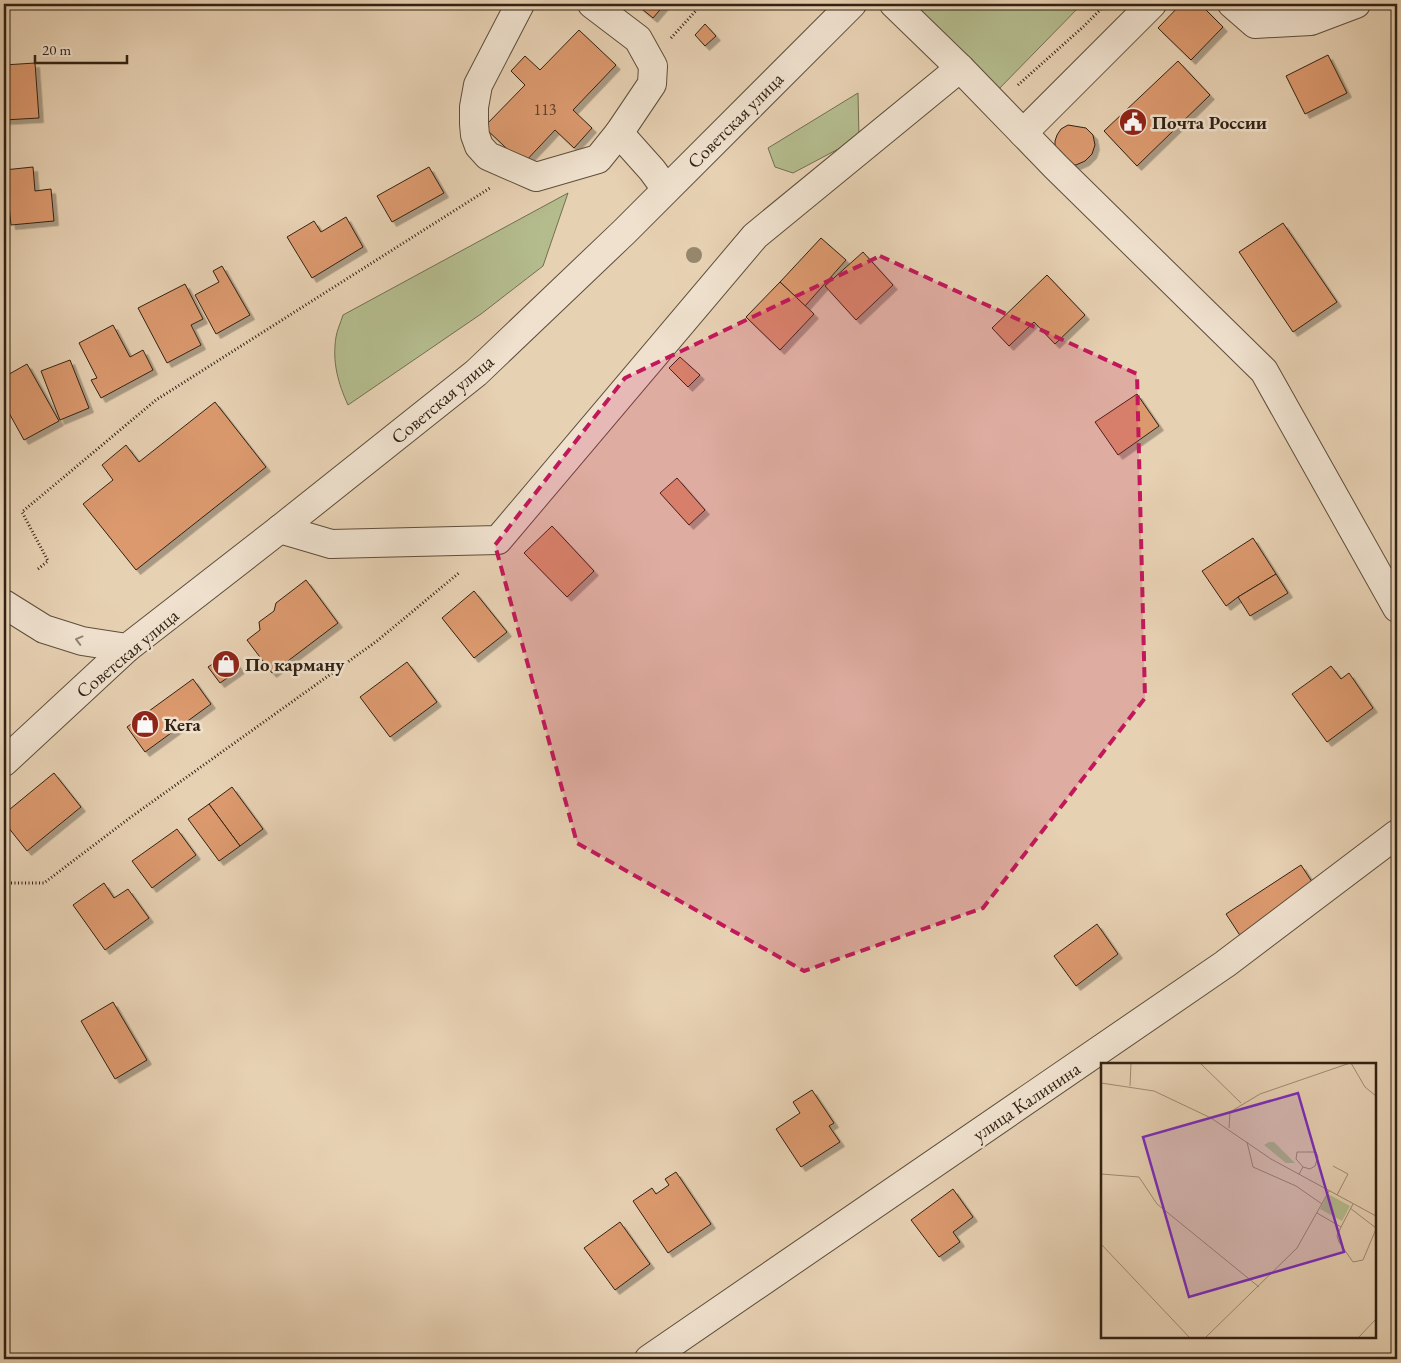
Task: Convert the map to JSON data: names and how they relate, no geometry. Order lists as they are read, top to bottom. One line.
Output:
{"streets":{"street":["Советская улица","улица Калинина"]},"places":{"public building":["Почта России"],"shop":["По карману","Кега"]},"house_numbers":["113"],"scale_bar":"20 m"}
